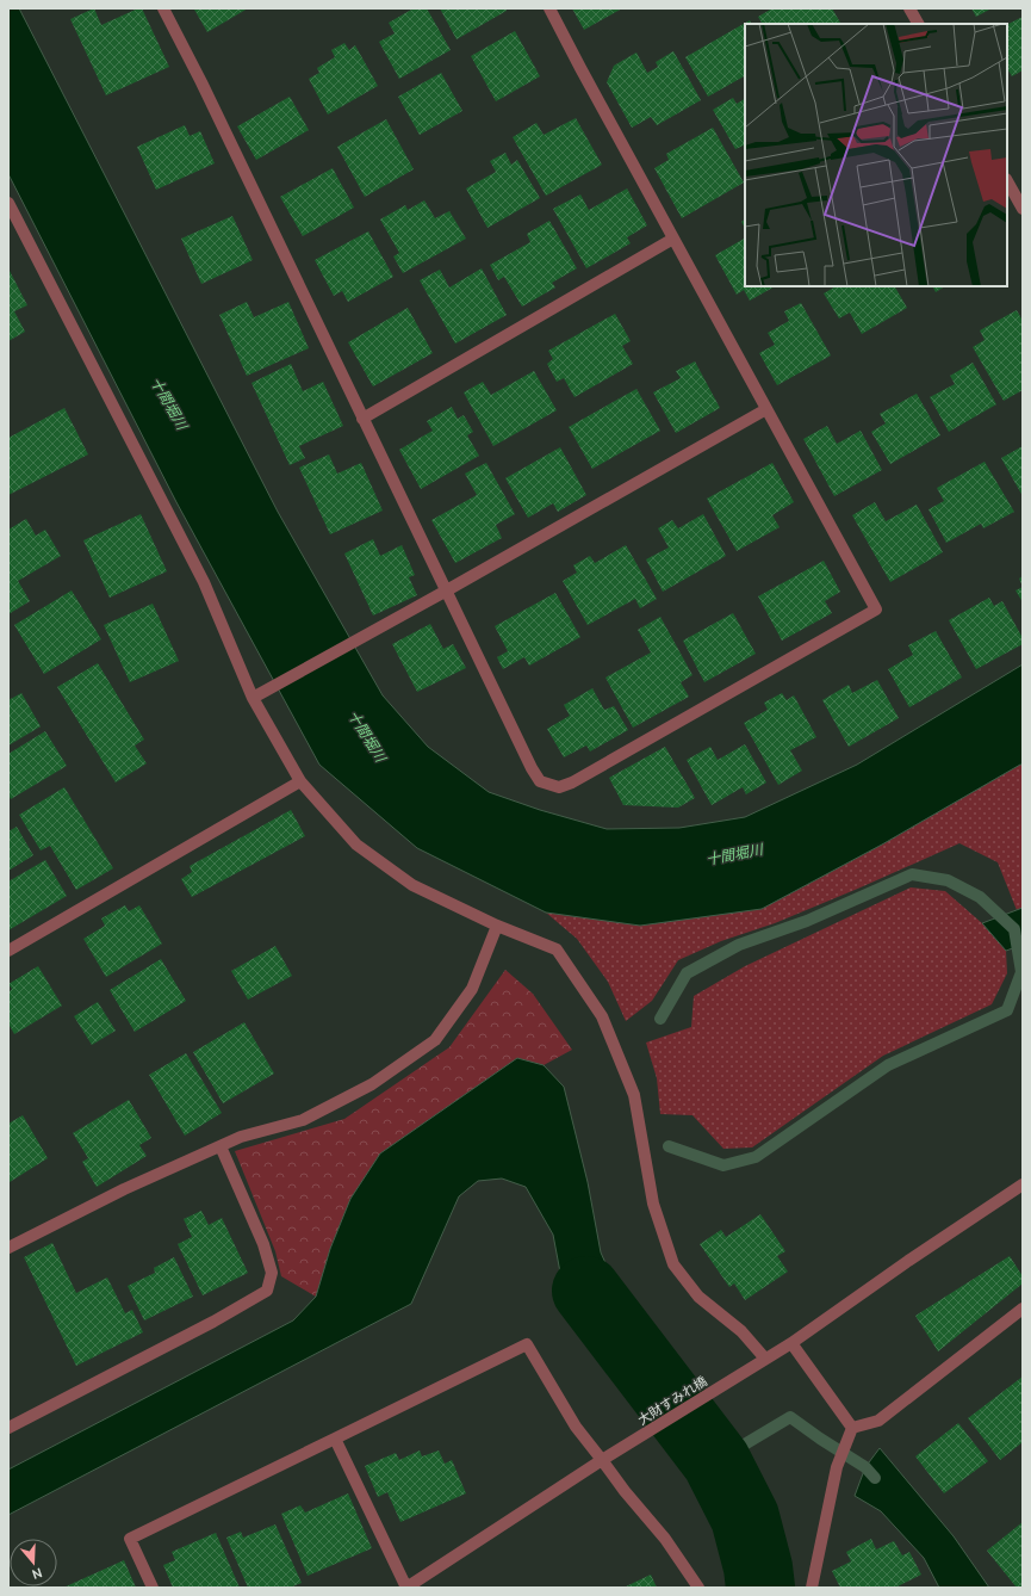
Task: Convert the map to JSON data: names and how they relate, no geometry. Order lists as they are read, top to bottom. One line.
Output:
{"streets":{"street":["大財すみれ橋"]},"water":["十間堀川"],"north":"bottom"}
